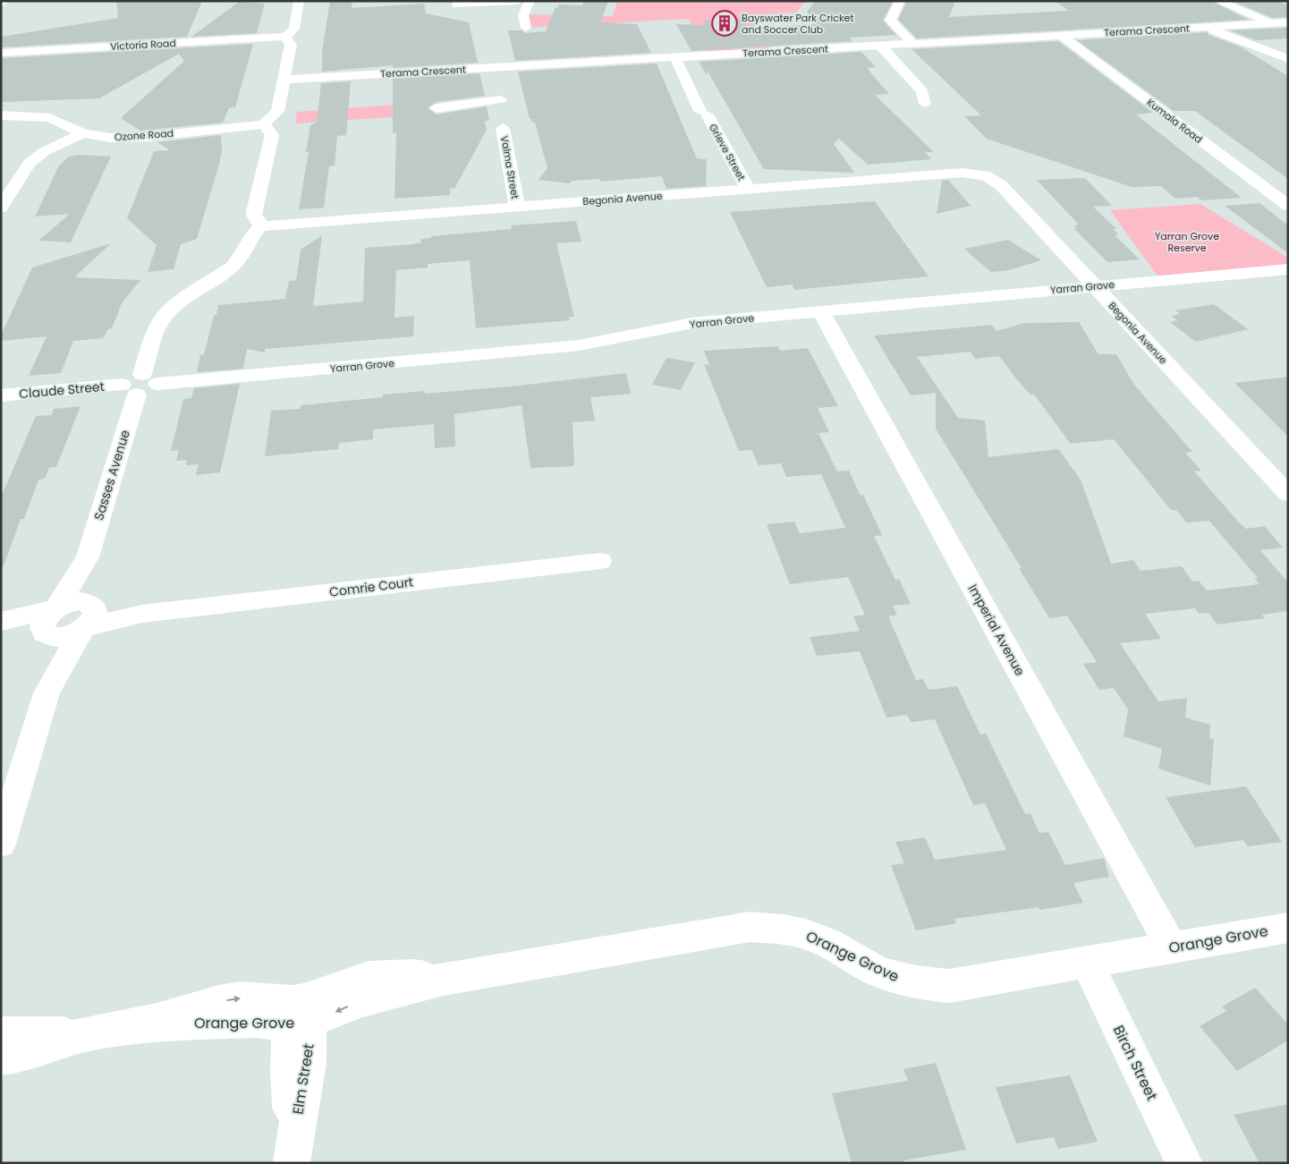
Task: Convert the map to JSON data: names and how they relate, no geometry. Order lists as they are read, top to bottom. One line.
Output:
{"streets":{"street":["Terama Crescent","Victoria Road","Kumala Road","Ozone Road","Grieve Street","Valma Street","Begonia Avenue","Yarran Grove","Claude Street","Sasses Avenue","Comrie Court","Imperial Avenue","Orange Grove","Birch Street","Elm Street"]},"crossings":[["Terama Crescent","Kumala Road"],["Terama Crescent","Grieve Street"],["Terama Crescent","Valma Street"],["Grieve Street","Begonia Avenue"],["Valma Street","Begonia Avenue"],["Begonia Avenue","Yarran Grove"],["Begonia Avenue","Sasses Avenue"],["Yarran Grove","Claude Street"],["Yarran Grove","Sasses Avenue"],["Yarran Grove","Imperial Avenue"],["Claude Street","Sasses Avenue"],["Sasses Avenue","Comrie Court"],["Imperial Avenue","Orange Grove"],["Orange Grove","Birch Street"],["Orange Grove","Elm Street"]],"parks":["Yarran Grove Reserve"],"places":{"building":["Bayswater Park Cricket and Soccer Club"]}}
